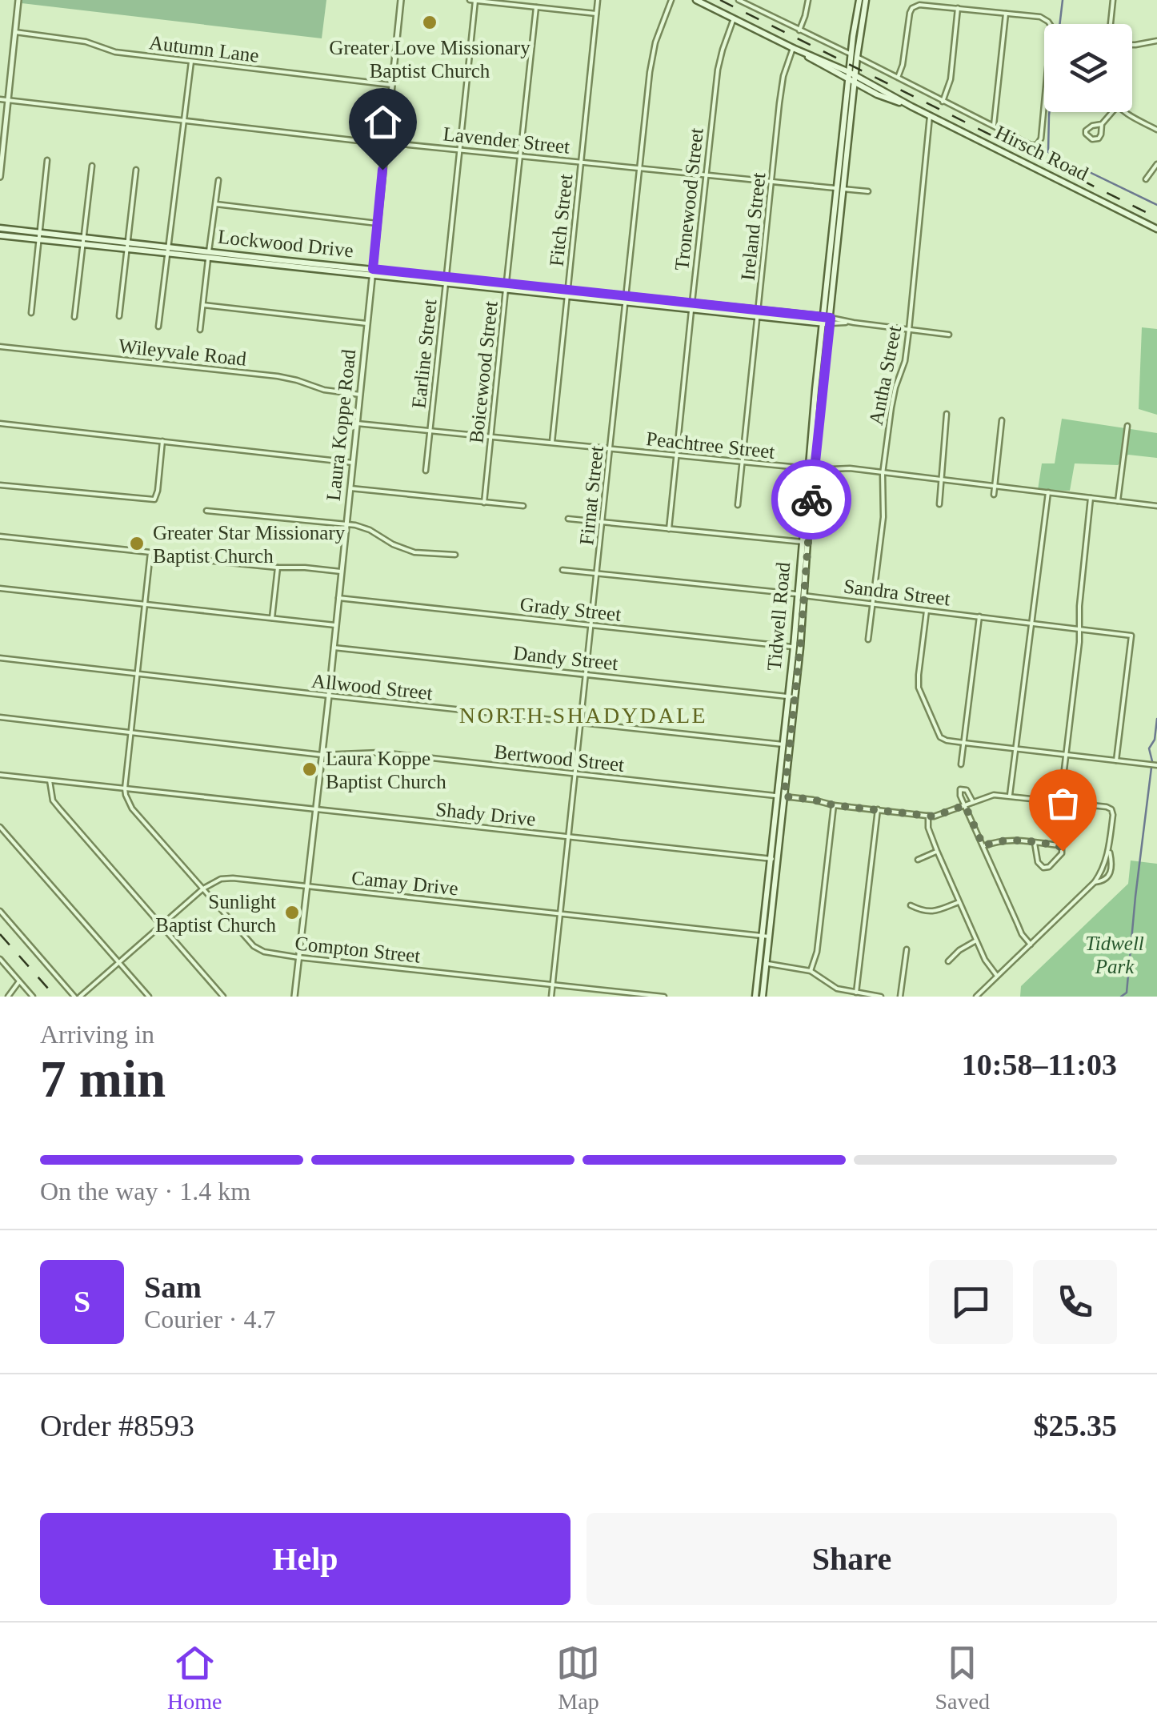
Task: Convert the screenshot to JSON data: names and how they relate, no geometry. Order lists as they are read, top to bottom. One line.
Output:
{"streets":{"main road":["Hirsch Road","Lockwood Drive","Tidwell Road"],"street":["Autumn Lane","Lavender Street","Tronewood Street","Fitch Street","Ireland Street","Wileyvale Road","Earline Street","Boicewood Street","Antha Street","Laura Koppe Road","Peachtree Street","Firnat Street","Sandra Street","Grady Street","Dandy Street","Allwood Street","Bertwood Street","Shady Drive","Camay Drive","Compton Street"]},"crossings":[["Autumn Lane","Laura Koppe Road"],["Lavender Street","Tronewood Street"],["Lavender Street","Fitch Street"],["Lavender Street","Ireland Street"],["Lavender Street","Earline Street"],["Lavender Street","Boicewood Street"],["Lavender Street","Laura Koppe Road"],["Lavender Street","Firnat Street"],["Lavender Street","Tidwell Road"],["Hirsch Road","Tronewood Street"],["Hirsch Road","Ireland Street"],["Hirsch Road","Antha Street"],["Hirsch Road","Tidwell Road"],["Tronewood Street","Lockwood Drive"],["Tronewood Street","Peachtree Street"],["Fitch Street","Lockwood Drive"],["Fitch Street","Peachtree Street"],["Ireland Street","Lockwood Drive"],["Ireland Street","Peachtree Street"],["Lockwood Drive","Earline Street"],["Lockwood Drive","Boicewood Street"],["Lockwood Drive","Antha Street"],["Lockwood Drive","Laura Koppe Road"],["Lockwood Drive","Firnat Street"],["Lockwood Drive","Tidwell Road"],["Wileyvale Road","Laura Koppe Road"],["Earline Street","Peachtree Street"],["Boicewood Street","Peachtree Street"],["Antha Street","Peachtree Street"],["Antha Street","Sandra Street"],["Laura Koppe Road","Peachtree Street"],["Laura Koppe Road","Grady Street"],["Laura Koppe Road","Dandy Street"],["Laura Koppe Road","Allwood Street"],["Laura Koppe Road","Bertwood Street"],["Laura Koppe Road","Shady Drive"],["Laura Koppe Road","Camay Drive"],["Laura Koppe Road","Compton Street"],["Peachtree Street","Firnat Street"],["Peachtree Street","Tidwell Road"],["Firnat Street","Sandra Street"],["Firnat Street","Grady Street"],["Firnat Street","Dandy Street"],["Firnat Street","Allwood Street"],["Firnat Street","Bertwood Street"],["Firnat Street","Shady Drive"],["Firnat Street","Camay Drive"],["Firnat Street","Compton Street"],["Sandra Street","Tidwell Road"],["Grady Street","Tidwell Road"],["Tidwell Road","Dandy Street"],["Tidwell Road","Allwood Street"],["Tidwell Road","Bertwood Street"],["Tidwell Road","Shady Drive"],["Tidwell Road","Camay Drive"],["Shady Drive","Compton Street"],["Camay Drive","Compton Street"]],"districts":["NORTH SHADYDALE"],"parks":["Tidwell Park"],"places":["Greater Love Missionary Baptist Church","Greater Star Missionary Baptist Church","Laura Koppe Baptist Church","Sunlight Baptist Church"],"page":{"heading":["7 min","Arriving in","10:58–11:03"],"panel":["Sam","Courier · 4.7","Order #8593","$25.35"],"bar":"On the way · 1.4 km","round":"S","buttons":["Help","Share"],"tabs":["Home","Map","Saved"]}}
